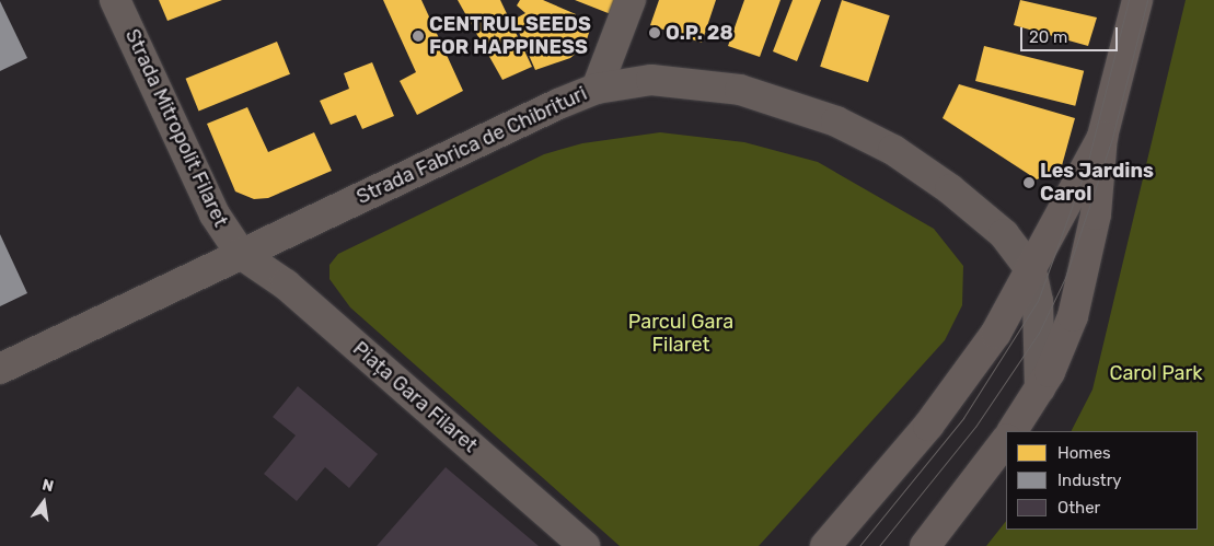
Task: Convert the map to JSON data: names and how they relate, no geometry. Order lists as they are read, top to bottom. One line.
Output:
{"streets":{"street":["Strada Mitropolit Filaret","Strada Fabrica de Chibrituri","Piața Gara Filaret"]},"crossings":[["Strada Mitropolit Filaret","Strada Fabrica de Chibrituri"],["Strada Mitropolit Filaret","Piața Gara Filaret"],["Strada Fabrica de Chibrituri","Piața Gara Filaret"]],"parks":["Parcul Gara Filaret","Carol Park"],"places":["O.P. 28","CENTRUL SEEDS FOR HAPPINESS","Les Jardins Carol"],"legend":["Homes","Industry","Other"],"scale_bar":"20 m","north":"top"}
